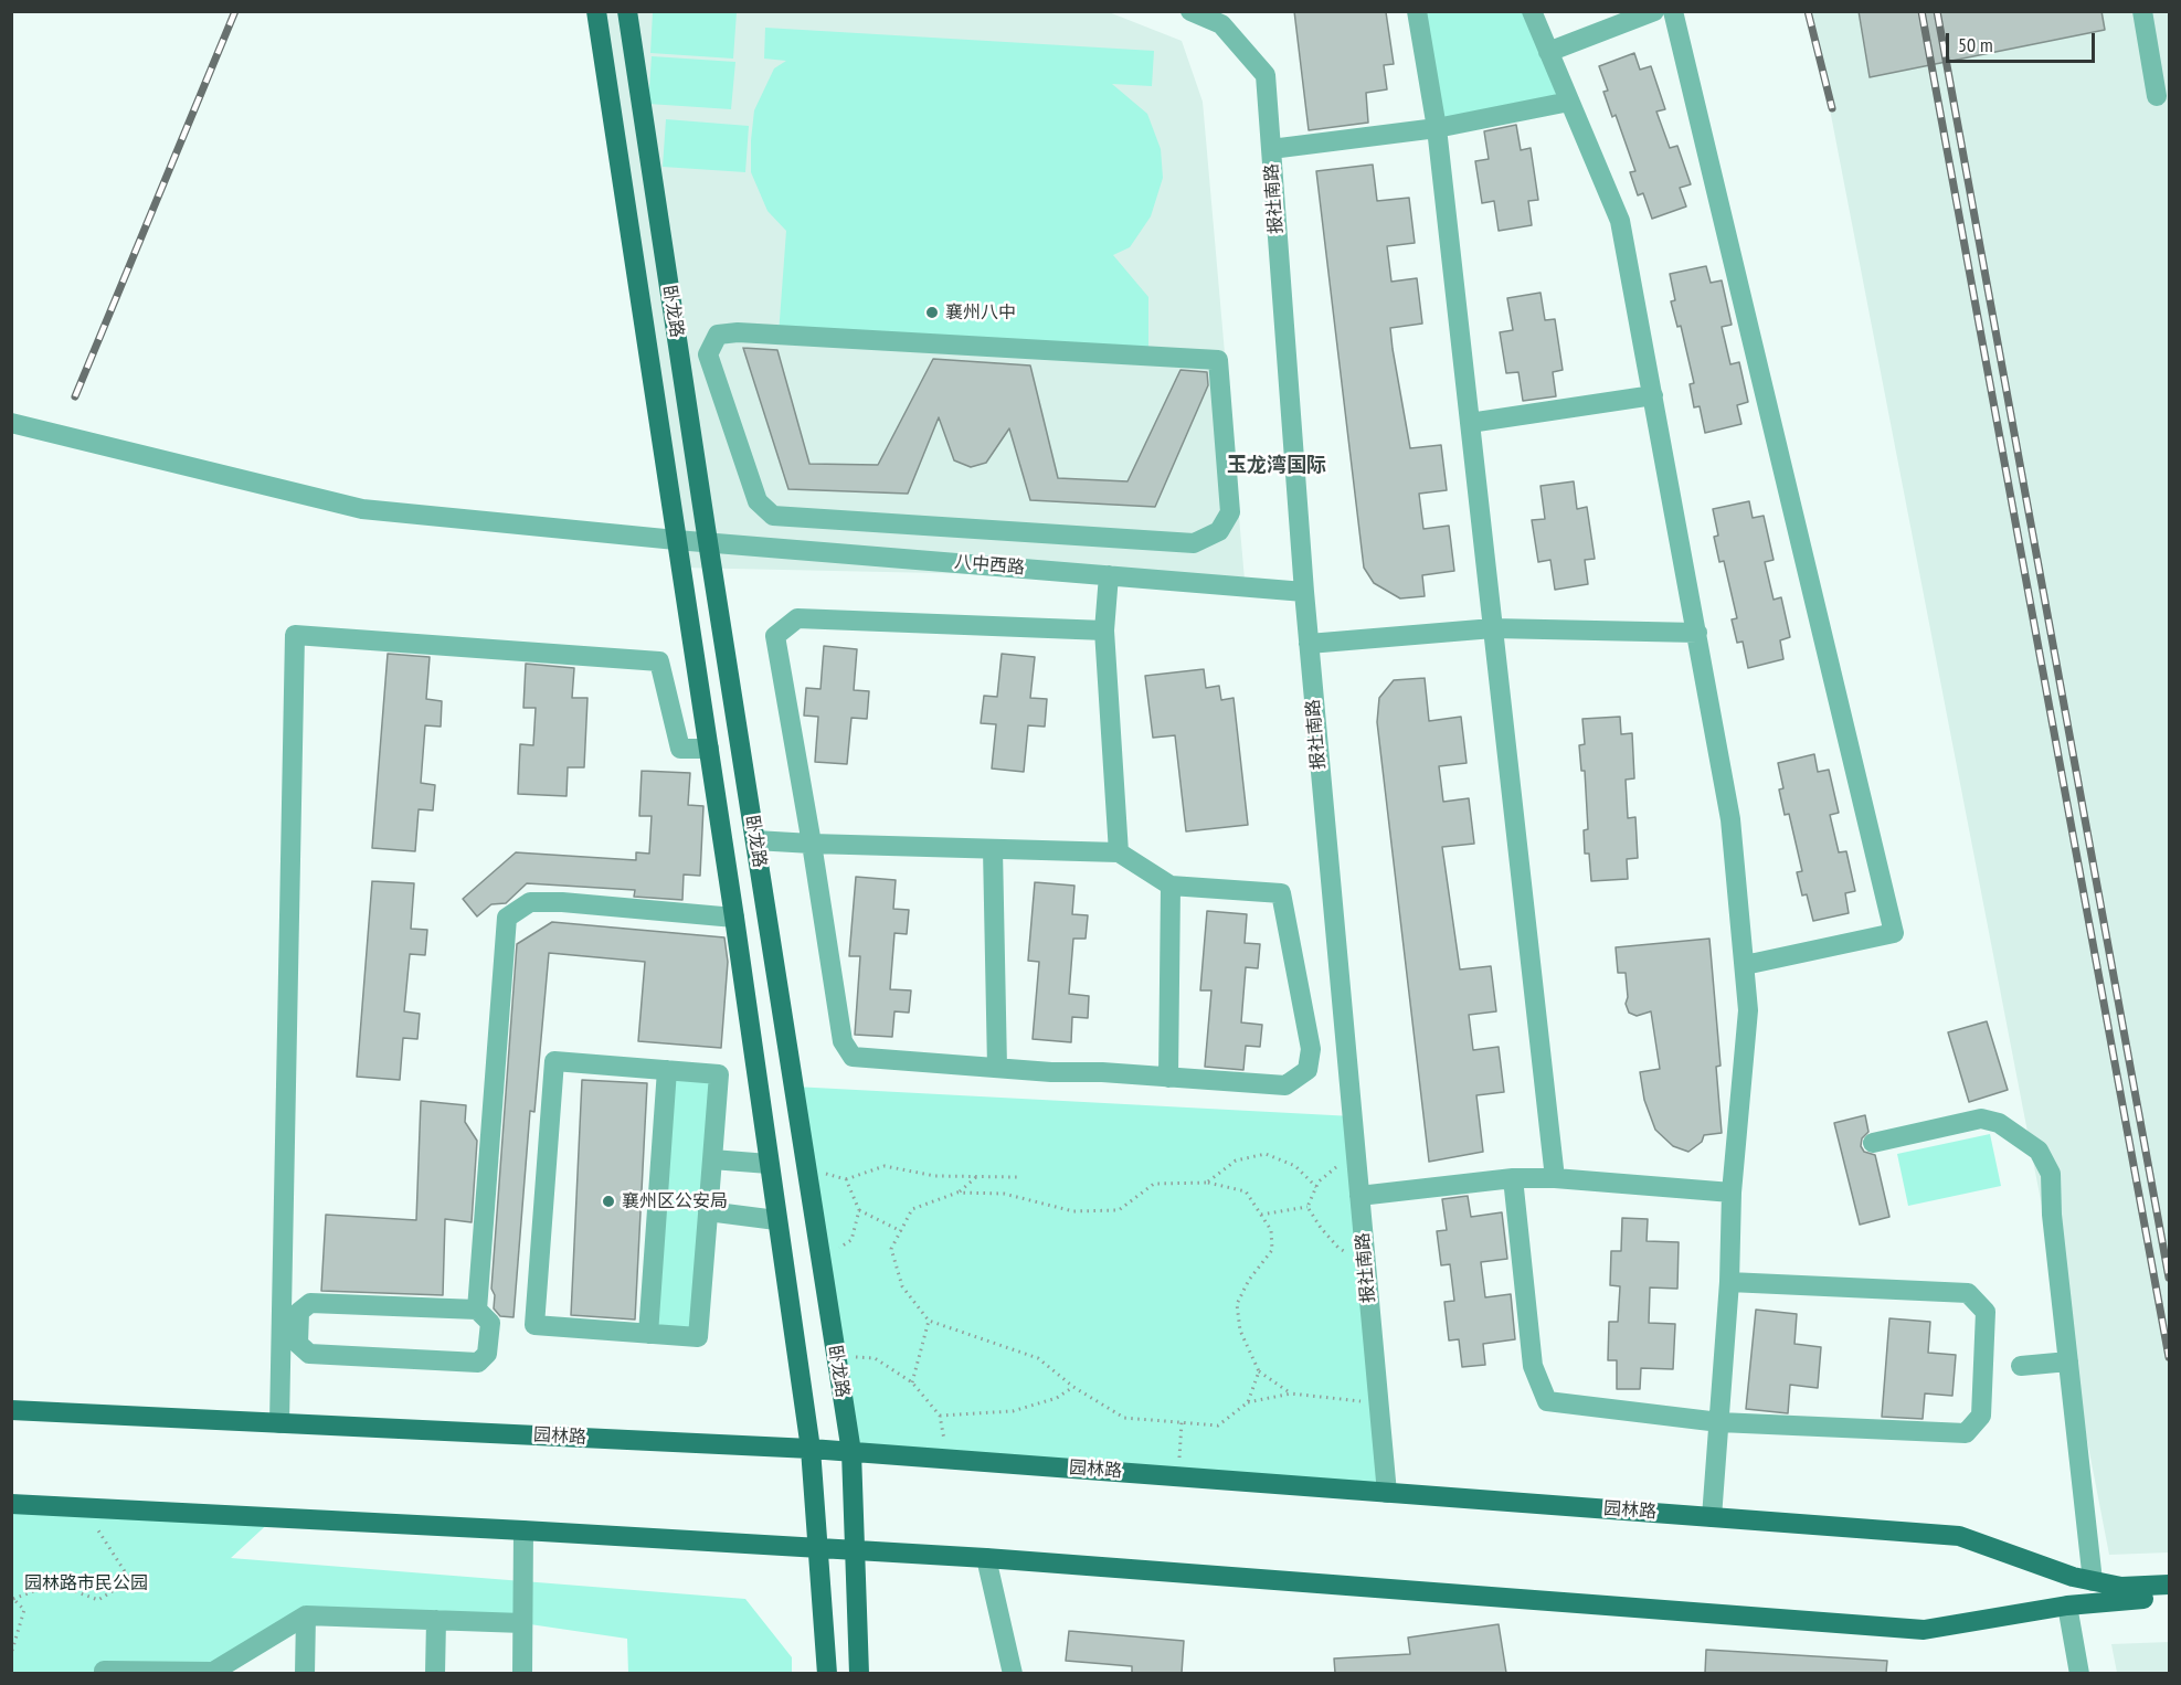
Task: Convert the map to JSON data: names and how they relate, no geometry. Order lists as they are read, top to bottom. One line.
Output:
{"streets":{"main road":["卧龙路","园林路"],"street":["报社南路","八中西路"]},"crossings":[["报社南路","八中西路"],["报社南路","园林路"],["卧龙路","八中西路"],["卧龙路","园林路"]],"districts":["玉龙湾国际"],"parks":["园林路市民公园"],"places":["襄州八中","襄州区公安局"],"scale_bar":"50 m"}
